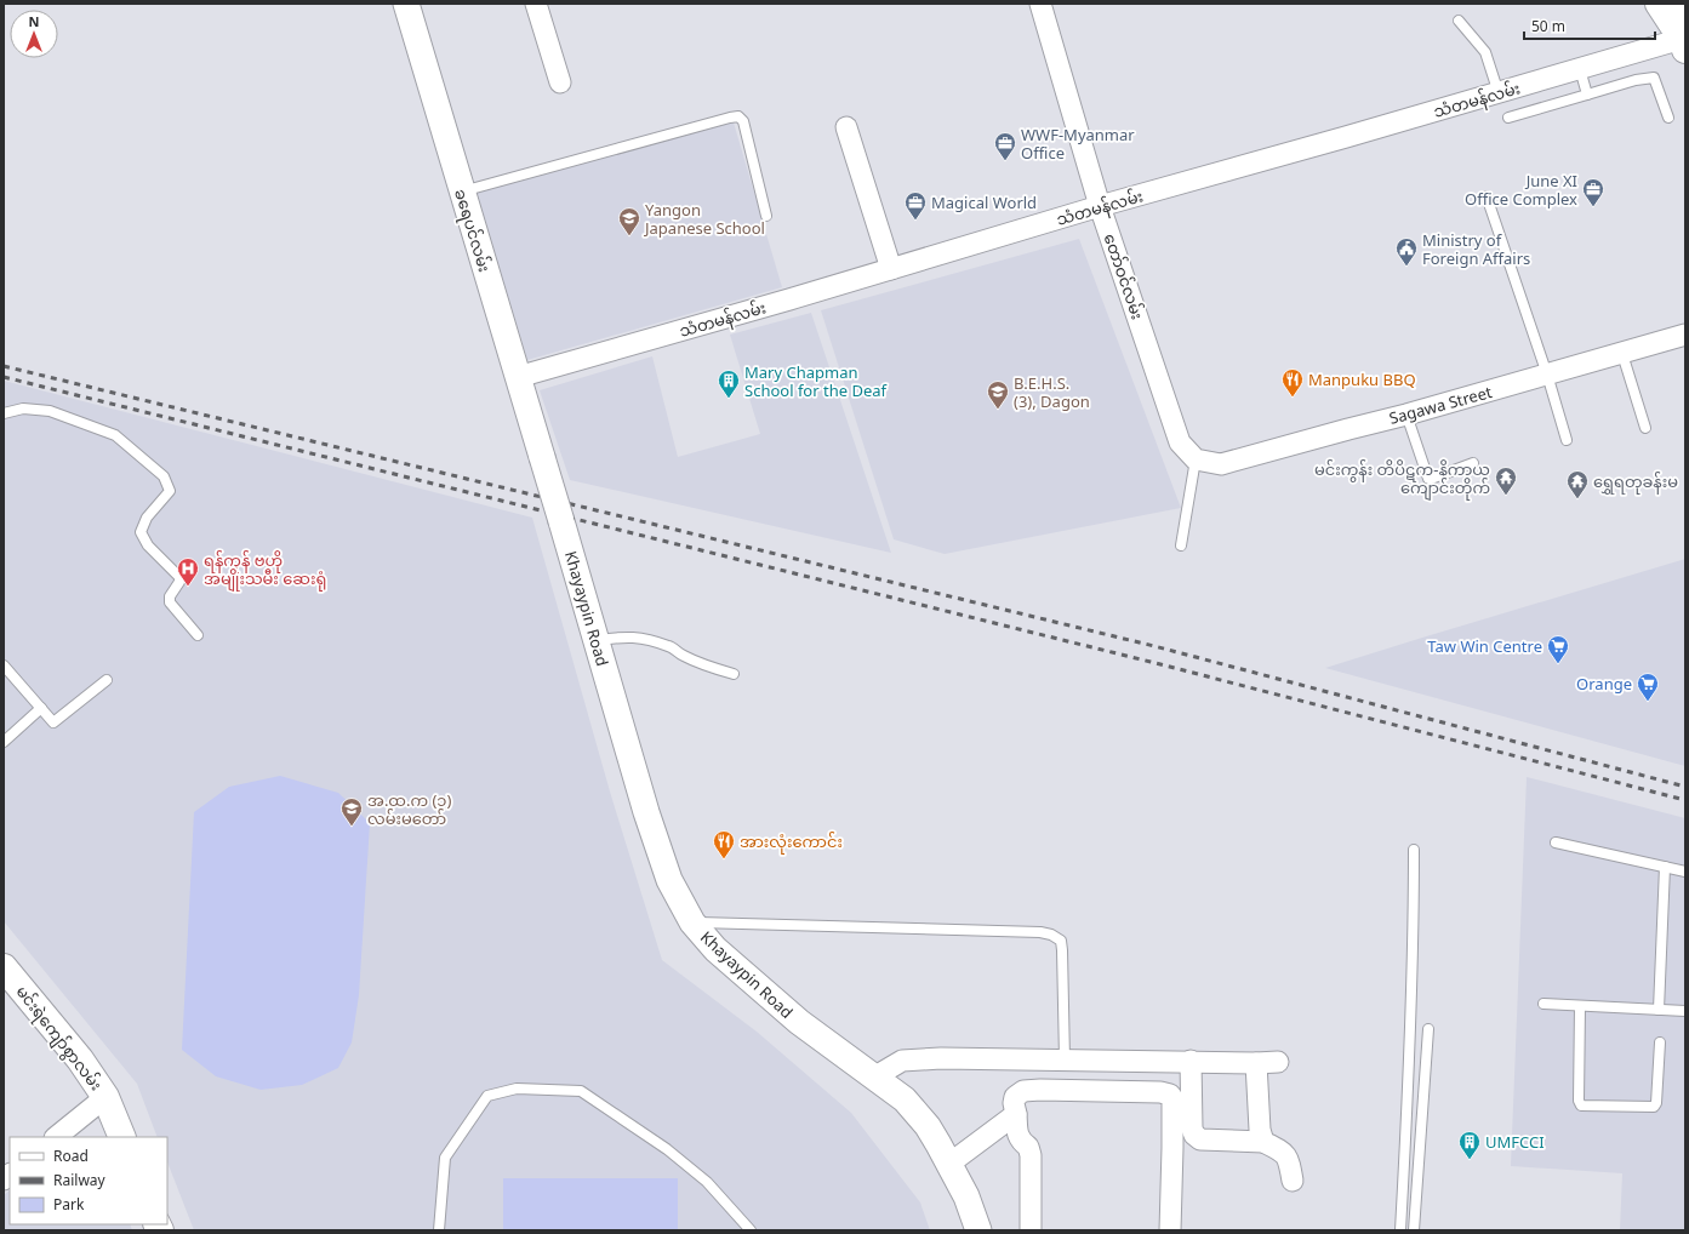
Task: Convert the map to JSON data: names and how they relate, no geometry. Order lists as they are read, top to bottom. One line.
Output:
{"streets":{"main road":["မင်းရဲကျော်စွာလမ်း"],"street":["သံတမန်လမ်း","ခရေပင်လမ်း","တော်ဝင်လမ်း","Sagawa Street","Khayaypin Road"]},"crossings":[["သံတမန်လမ်း","ခရေပင်လမ်း"],["သံတမန်လမ်း","တော်ဝင်လမ်း"],["ခရေပင်လမ်း","Khayaypin Road"],["တော်ဝင်လမ်း","Sagawa Street"]],"places":{"office":["WWF-Myanmar Office","June XI Office Complex","Magical World"],"school or university":["Yangon Japanese School","B.E.H.S. (3), Dagon","အ.ထ.က (၁) လမ်းမတော်"],"public building":["Ministry of Foreign Affairs"],"restaurant":["Manpuku BBQ","အားလုံးကောင်း"],"building":["Mary Chapman School for the Deaf","UMFCCI"],"temple":["မင်းကွန်း တိပိဋက-နိကာယ ကျောင်းတိုက်","ရွှေရတုခန်းမ"],"hospital":["ရန်ကုန် ဗဟို အမျိုးသမီး ဆေးရုံ"],"supermarket":["Taw Win Centre","Orange"]},"legend":["Road","Railway","Park"],"scale_bar":"50 m","north":"top"}
